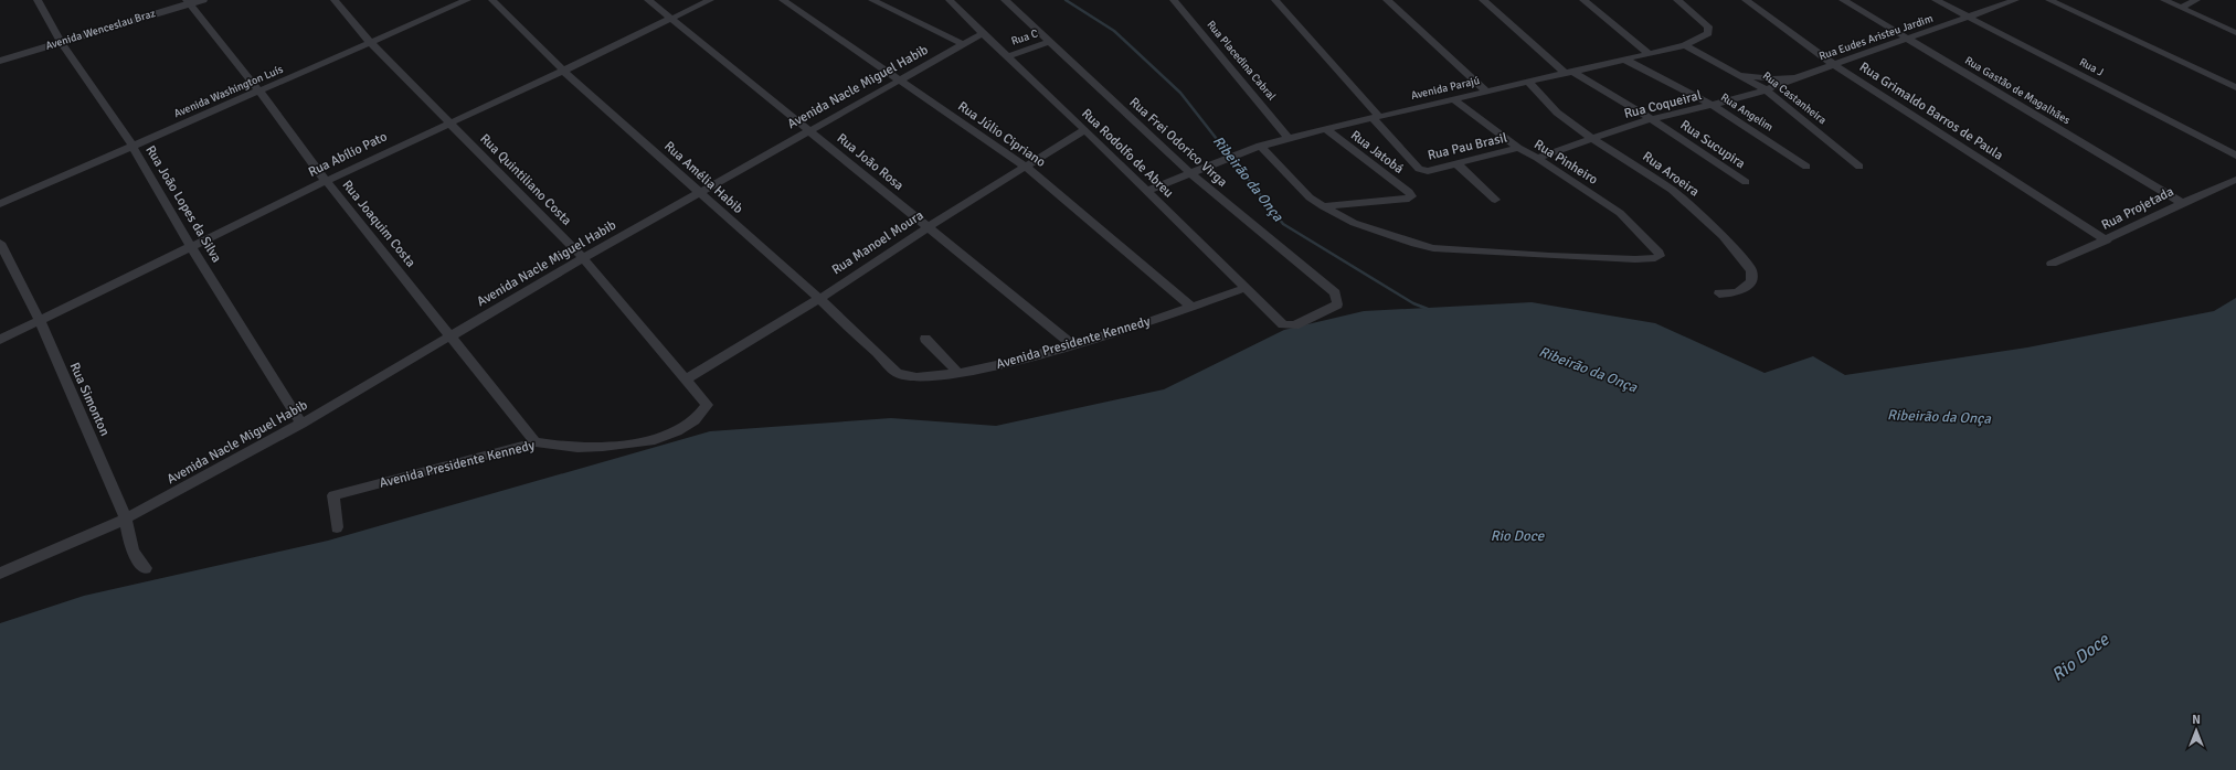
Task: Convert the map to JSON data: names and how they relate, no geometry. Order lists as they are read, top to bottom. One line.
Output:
{"streets":{"street":["Avenida Wenceslau Braz","Rua C","Rua Eudes Aristeu Jardim","Rua Placedina Cabral","Rua J","Avenida Nacle Miguel Habib","Avenida Parajú","Rua Gastão de Magalhães","Avenida Washington Luís","Rua Castanheira","Rua Coqueiral","Rua Grimaldo Barros de Paula","Rua Angelim","Rua Júlio Cipriano","Rua Frei Odorico Virga","Rua Sucupira","Rua Pau Brasil","Rua Jatobá","Rua Rodolfo de Abreu","Rua Abílio Pato","Rua João Rosa","Rua Pinheiro","Rua Aroeira","Rua Amélia Habib","Rua Quintiliano Costa","Rua João Lopes da Silva","Rua Projetada","Rua Joaquim Costa","Rua Manoel Moura","Avenida Presidente Kennedy","Rua Simonton"]},"crossings":[["Avenida Wenceslau Braz","Rua João Lopes da Silva"],["Avenida Wenceslau Braz","Rua Joaquim Costa"],["Rua C","Rua Frei Odorico Virga"],["Rua C","Rua Rodolfo de Abreu"],["Rua Eudes Aristeu Jardim","Rua J"],["Rua Eudes Aristeu Jardim","Rua Gastão de Magalhães"],["Rua Eudes Aristeu Jardim","Rua Castanheira"],["Rua Eudes Aristeu Jardim","Rua Coqueiral"],["Rua Eudes Aristeu Jardim","Rua Grimaldo Barros de Paula"],["Rua Placedina Cabral","Avenida Parajú"],["Avenida Nacle Miguel Habib","Rua Júlio Cipriano"],["Avenida Nacle Miguel Habib","Rua Rodolfo de Abreu"],["Avenida Nacle Miguel Habib","Rua João Rosa"],["Avenida Nacle Miguel Habib","Rua Amélia Habib"],["Avenida Nacle Miguel Habib","Rua Quintiliano Costa"],["Avenida Nacle Miguel Habib","Rua João Lopes da Silva"],["Avenida Nacle Miguel Habib","Rua Joaquim Costa"],["Avenida Nacle Miguel Habib","Rua Simonton"],["Avenida Parajú","Rua Castanheira"],["Avenida Parajú","Rua Angelim"],["Avenida Parajú","Rua Frei Odorico Virga"],["Avenida Parajú","Rua Sucupira"],["Avenida Parajú","Rua Pau Brasil"],["Avenida Parajú","Rua Jatobá"],["Avenida Parajú","Rua Rodolfo de Abreu"],["Avenida Parajú","Rua Pinheiro"],["Avenida Parajú","Rua Aroeira"],["Rua Gastão de Magalhães","Rua Projetada"],["Avenida Washington Luís","Rua Quintiliano Costa"],["Avenida Washington Luís","Rua João Lopes da Silva"],["Avenida Washington Luís","Rua Joaquim Costa"],["Rua Castanheira","Rua Coqueiral"],["Rua Coqueiral","Rua Angelim"],["Rua Coqueiral","Rua Sucupira"],["Rua Coqueiral","Rua Pinheiro"],["Rua Coqueiral","Rua Aroeira"],["Rua Grimaldo Barros de Paula","Rua Projetada"],["Rua Júlio Cipriano","Rua Manoel Moura"],["Rua Júlio Cipriano","Avenida Presidente Kennedy"],["Rua Frei Odorico Virga","Rua Rodolfo de Abreu"],["Rua Pau Brasil","Rua Pinheiro"],["Rua Jatobá","Rua Pinheiro"],["Rua Rodolfo de Abreu","Rua Manoel Moura"],["Rua Rodolfo de Abreu","Avenida Presidente Kennedy"],["Rua Abílio Pato","Rua João Rosa"],["Rua Abílio Pato","Rua Amélia Habib"],["Rua Abílio Pato","Rua Quintiliano Costa"],["Rua Abílio Pato","Rua João Lopes da Silva"],["Rua Abílio Pato","Rua Joaquim Costa"],["Rua Abílio Pato","Rua Simonton"],["Rua João Rosa","Rua Manoel Moura"],["Rua João Rosa","Avenida Presidente Kennedy"],["Rua Amélia Habib","Rua Manoel Moura"],["Rua Amélia Habib","Avenida Presidente Kennedy"],["Rua Quintiliano Costa","Rua Manoel Moura"],["Rua Quintiliano Costa","Avenida Presidente Kennedy"],["Rua Joaquim Costa","Avenida Presidente Kennedy"]],"water":["Ribeirão da Onça","Rio Doce"],"north":"top"}
